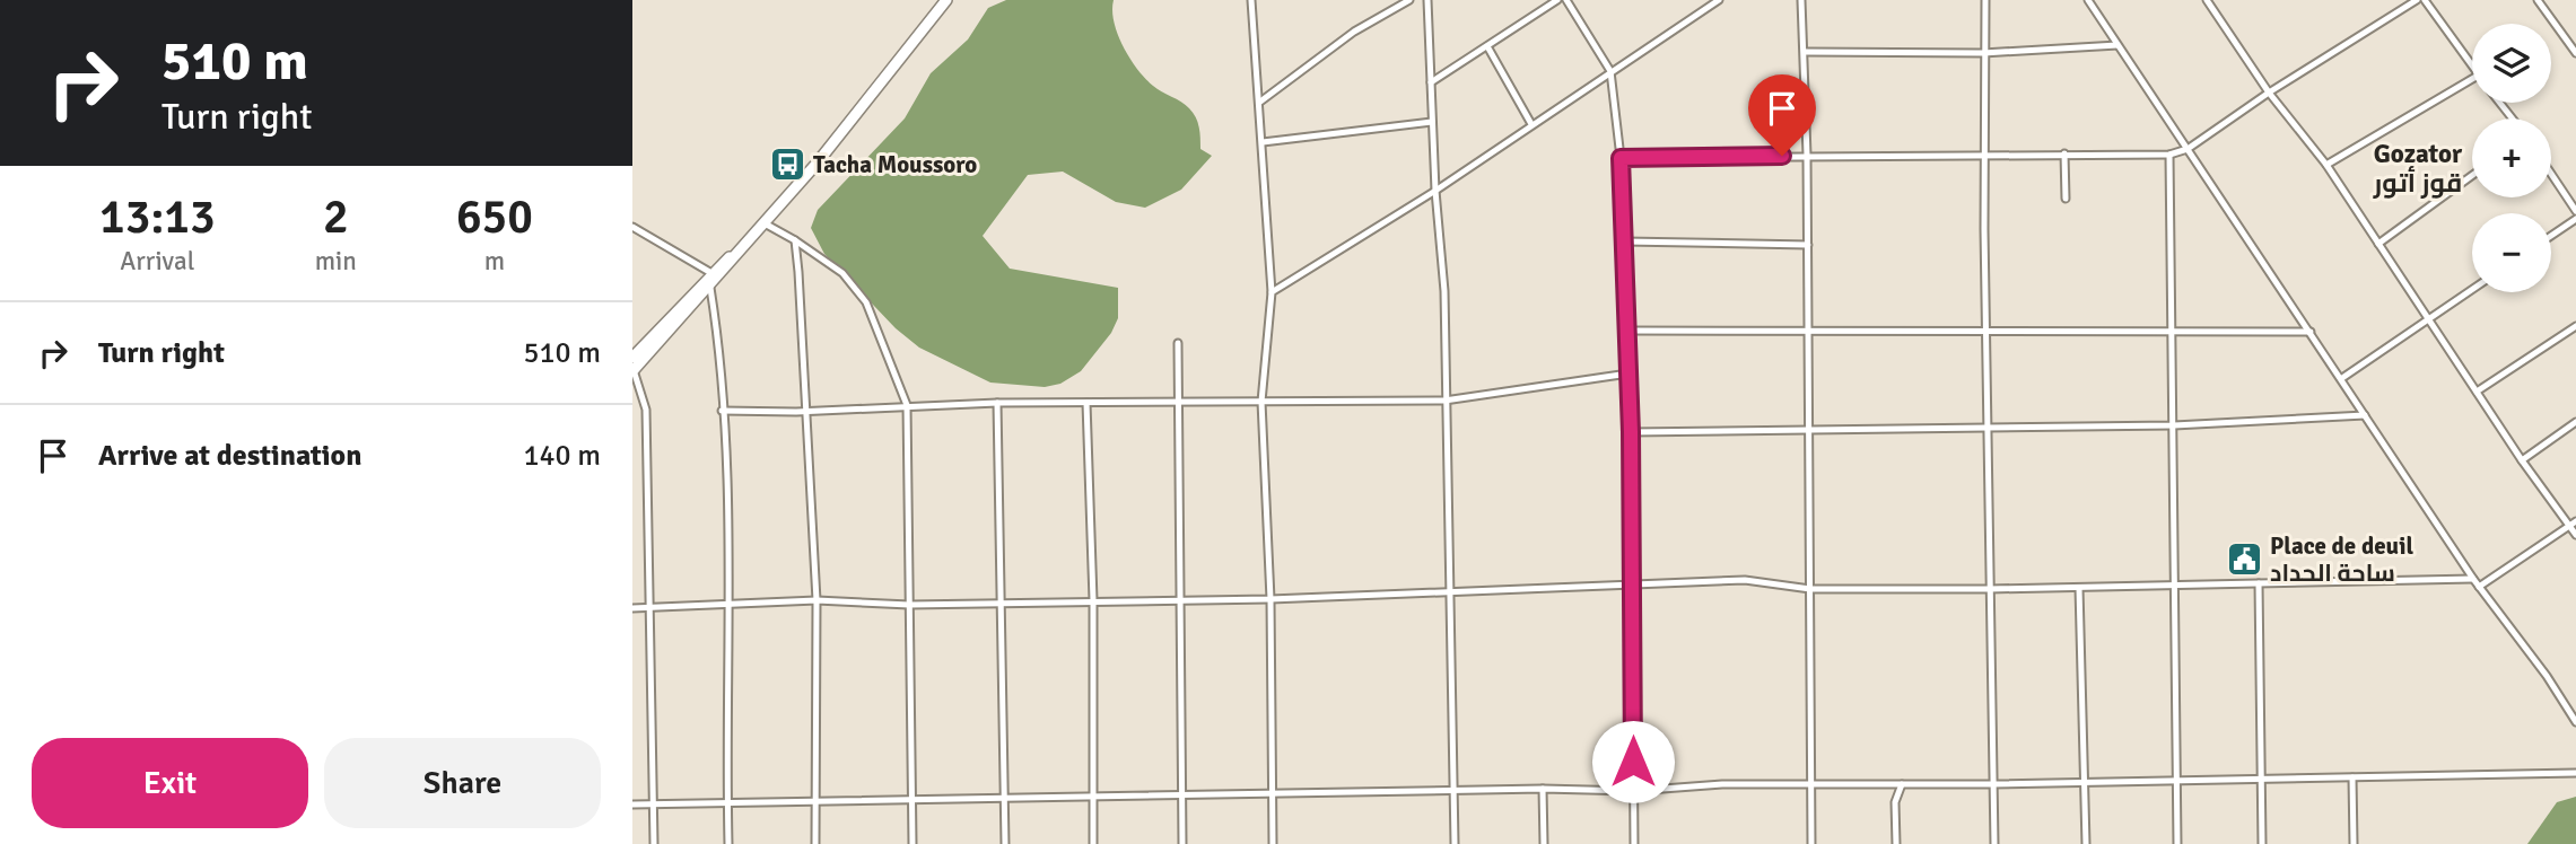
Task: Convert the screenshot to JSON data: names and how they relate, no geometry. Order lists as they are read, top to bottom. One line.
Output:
{"districts":["Gozator قوز أتور"],"places":{"bus stop":["Tacha Moussoro"],"public building":["Place de deuil ساحة الحداد"]},"page":{"turn":["510 m","Turn right"],"map_buttons":["+","−"],"eta":["13:13","Arrival","2","min","650","m"],"list":[{"name":"Turn right","value":"510 m"},{"name":"Arrive at destination","value":"140 m"}],"buttons":["Exit","Share"]}}
